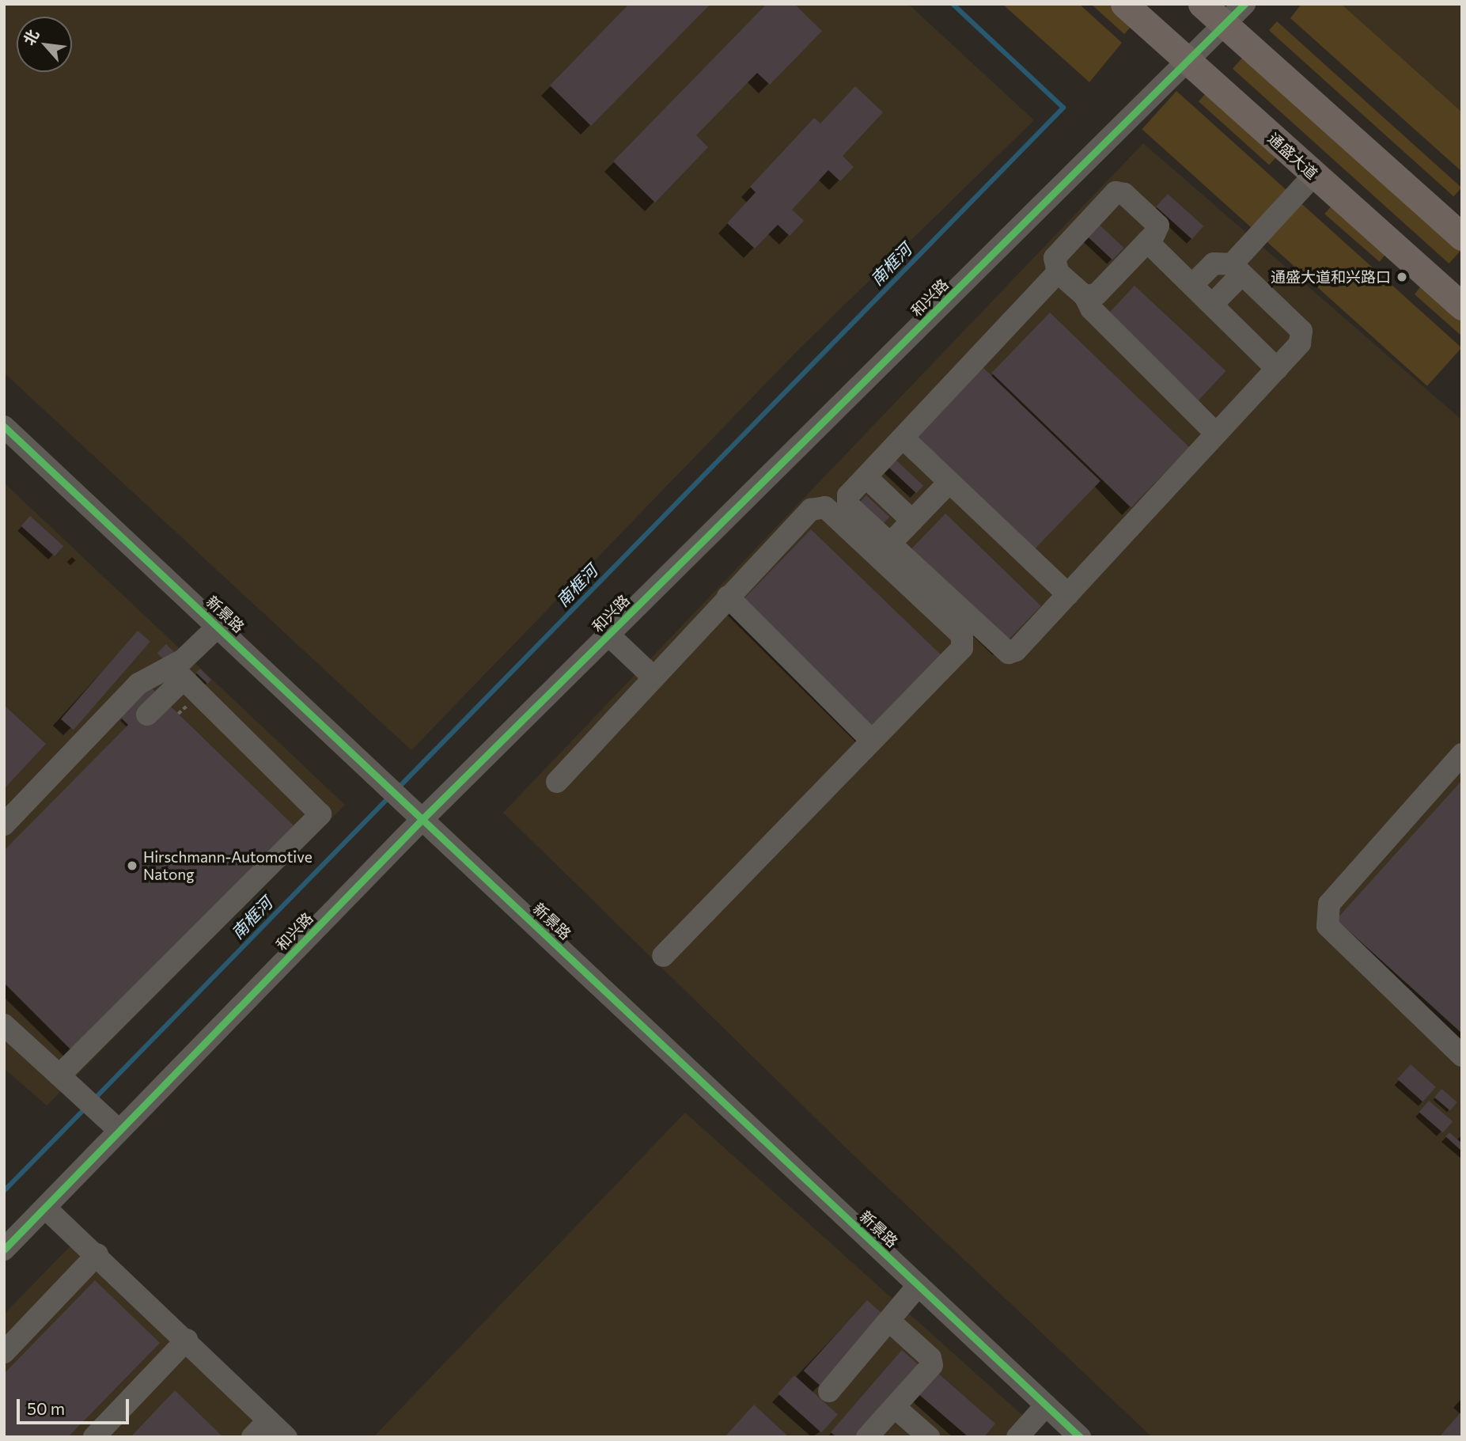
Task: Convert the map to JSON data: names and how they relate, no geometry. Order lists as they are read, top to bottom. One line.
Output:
{"streets":{"main road":["通盛大道"],"street":["和兴路","新景路"]},"crossings":[["通盛大道","和兴路"],["和兴路","新景路"]],"water":["南框河"],"places":["通盛大道和兴路口","Hirschmann-Automotive Natong"],"scale_bar":"50 m","north":"top left"}
